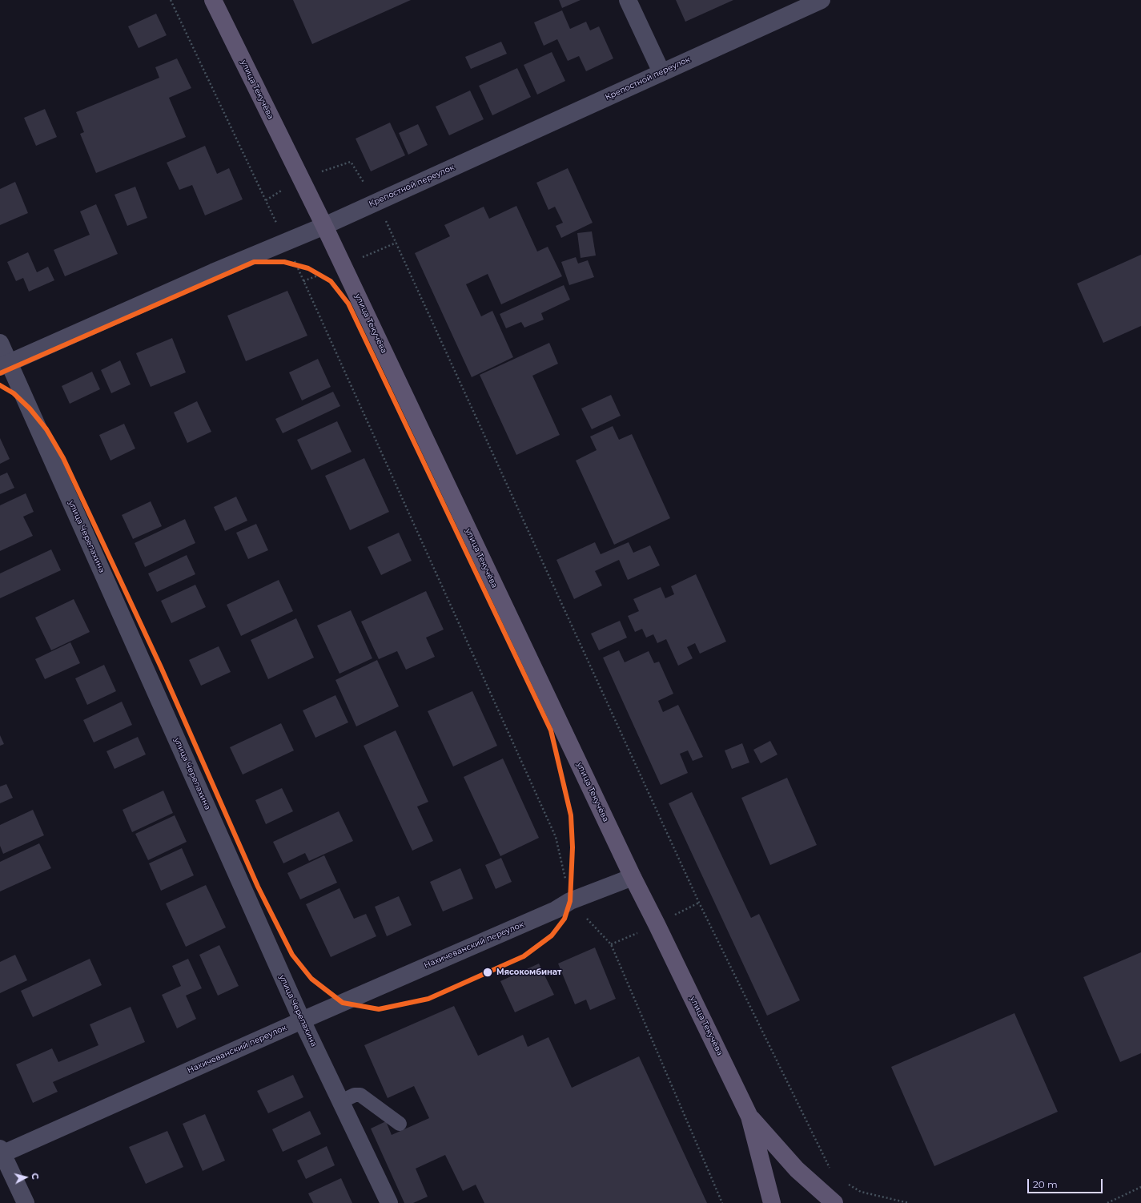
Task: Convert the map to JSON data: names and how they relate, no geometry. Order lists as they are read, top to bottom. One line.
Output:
{"streets":{"main road":["улица Текучёва"],"street":["Крепостной переулок","улица Черепахина","Нахичеванский переулок"]},"crossings":[["Крепостной переулок","улица Текучёва"],["Крепостной переулок","улица Черепахина"],["улица Текучёва","Нахичеванский переулок"],["улица Черепахина","Нахичеванский переулок"]],"places":["Мясокомбинат"],"scale_bar":"20 m","north":"right"}
